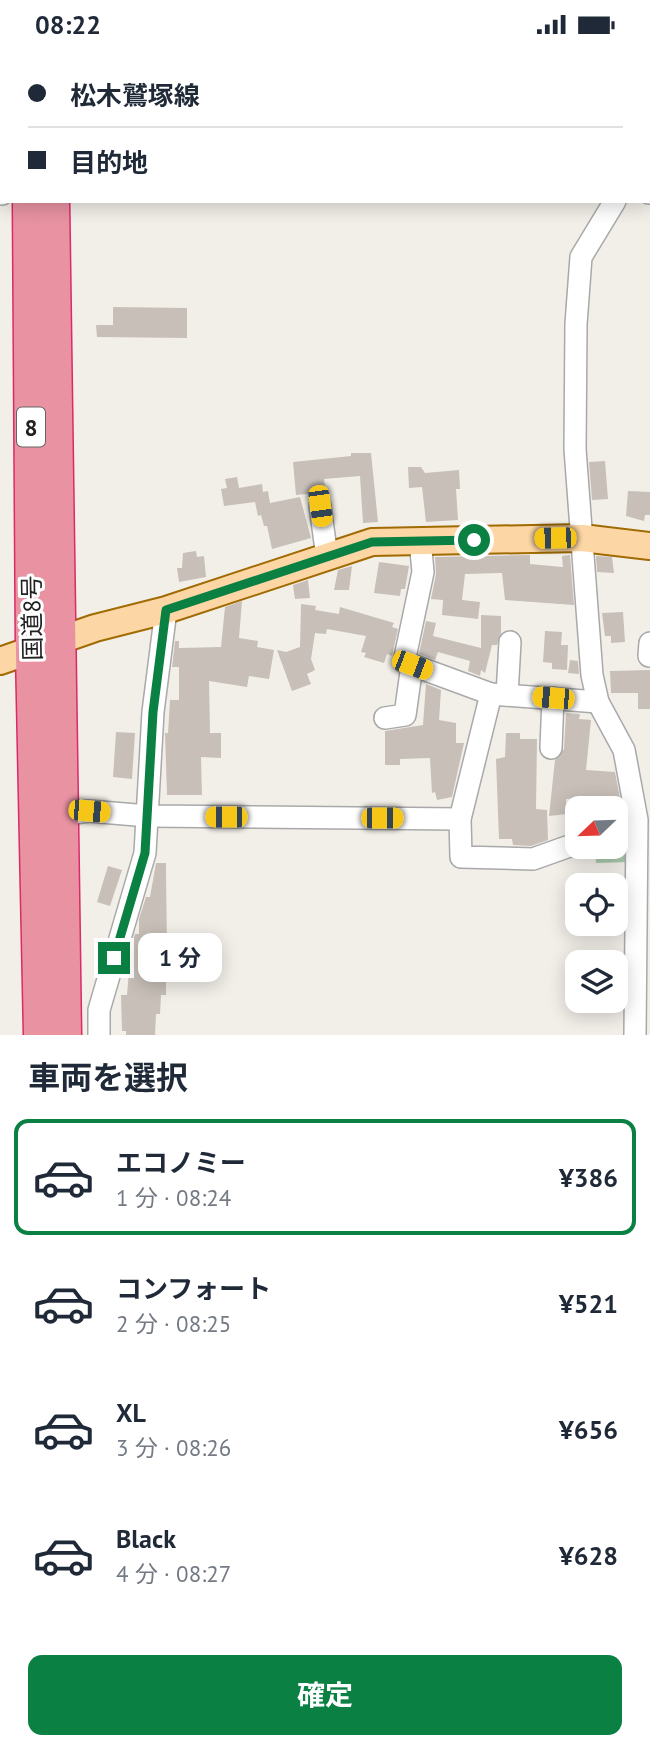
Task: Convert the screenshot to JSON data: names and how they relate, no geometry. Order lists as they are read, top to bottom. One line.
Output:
{"streets":{"highway":["8","国道8号"]},"north":"bottom left","page":{"status":"08:22","banner":["松木鷲塚線","目的地"],"bubble":"1 分","heading":"車両を選択","list":[{"name":"エコノミー","note":"1 分 · 08:24","value":"¥386"},{"name":"コンフォート","note":"2 分 · 08:25","value":"¥521"},{"name":"XL","note":"3 分 · 08:26","value":"¥656"},{"name":"Black","note":"4 分 · 08:27","value":"¥628"}],"buttons":"確定"}}
